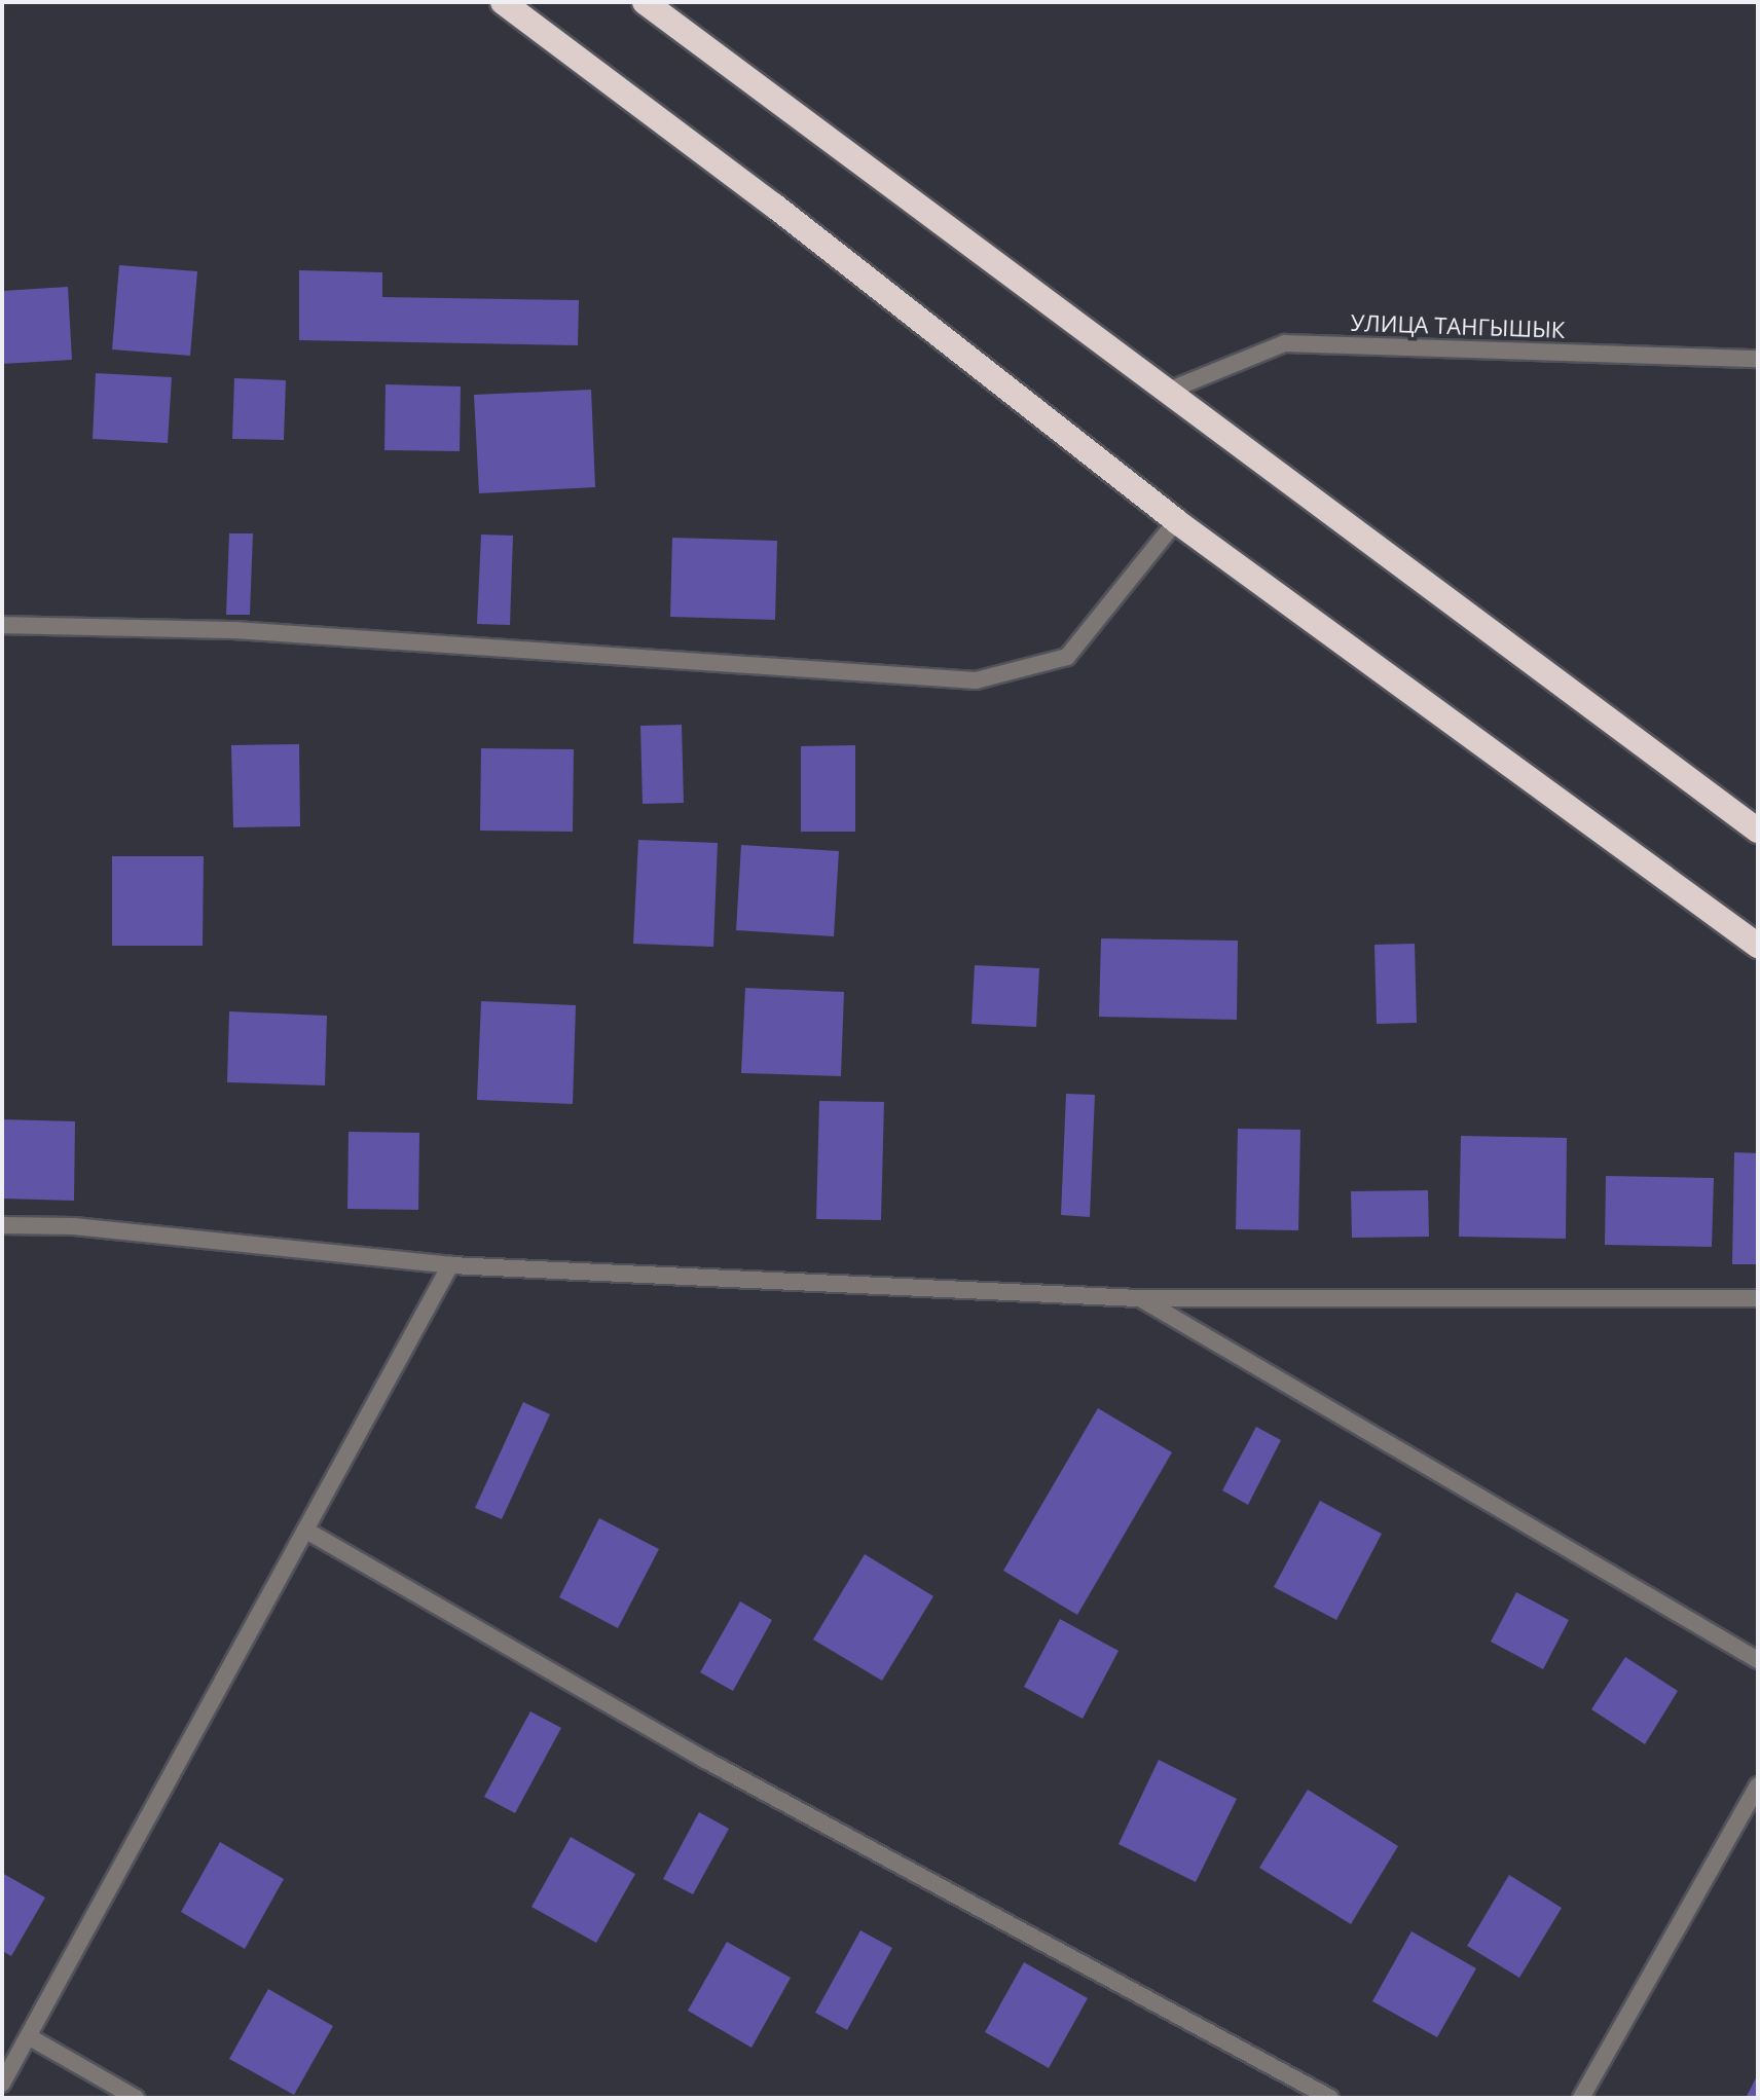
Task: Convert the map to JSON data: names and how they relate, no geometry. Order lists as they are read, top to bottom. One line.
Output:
{"streets":{"street":["УЛИЦА ТАНГЫШЫК"]}}
